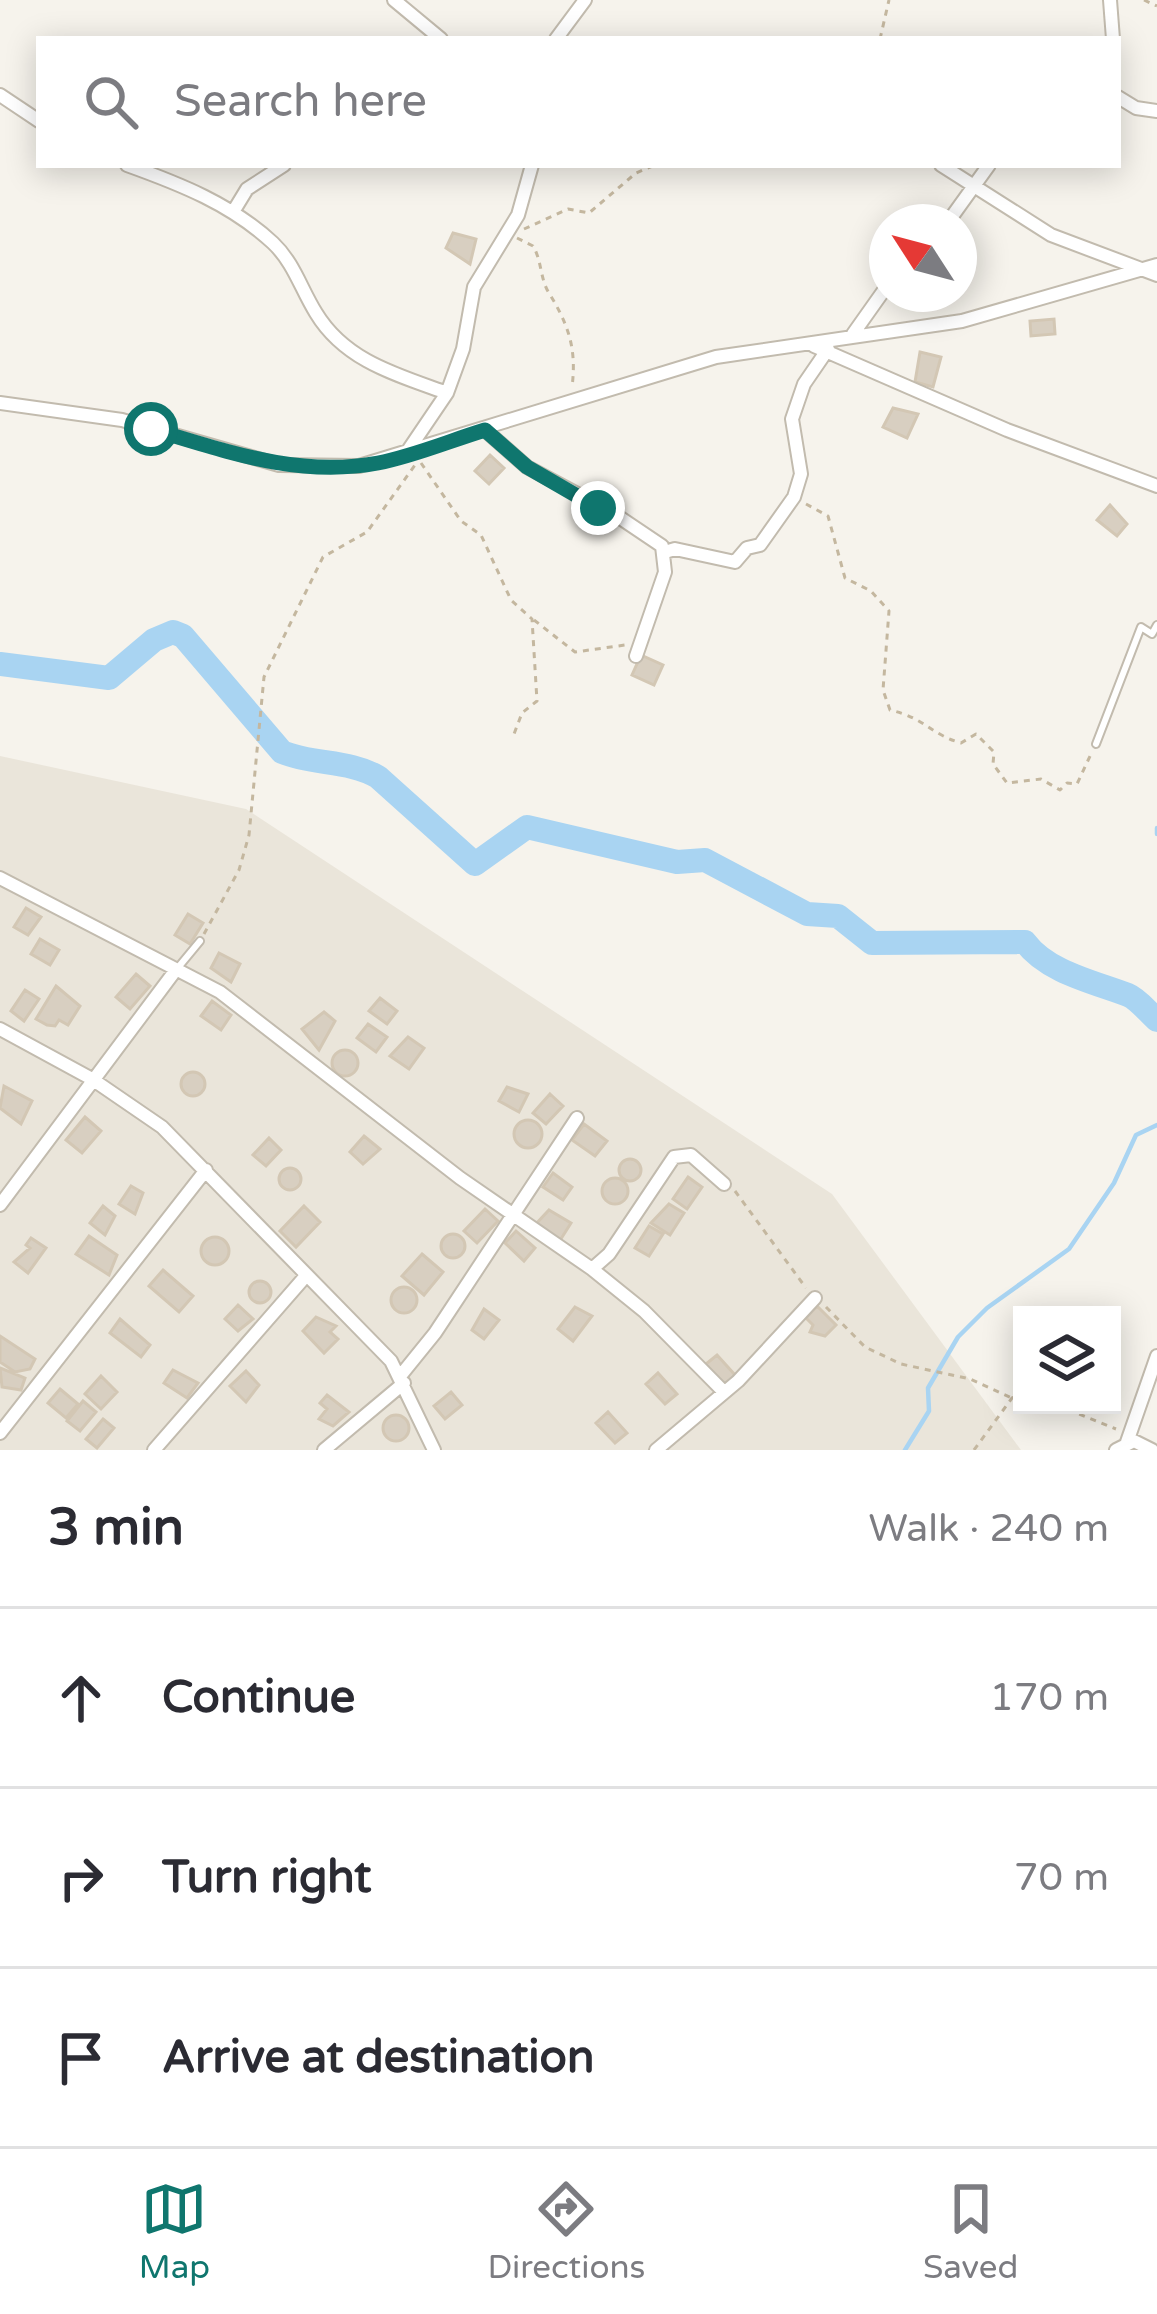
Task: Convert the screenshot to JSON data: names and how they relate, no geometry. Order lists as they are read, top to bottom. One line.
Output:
{"north":"top left","page":{"search":"Search here","heading":["3 min","Walk · 240 m"],"list":[["Continue","170 m"],["Turn right","70 m"],"Arrive at destination"],"nav":["Map","Directions","Saved"]}}
